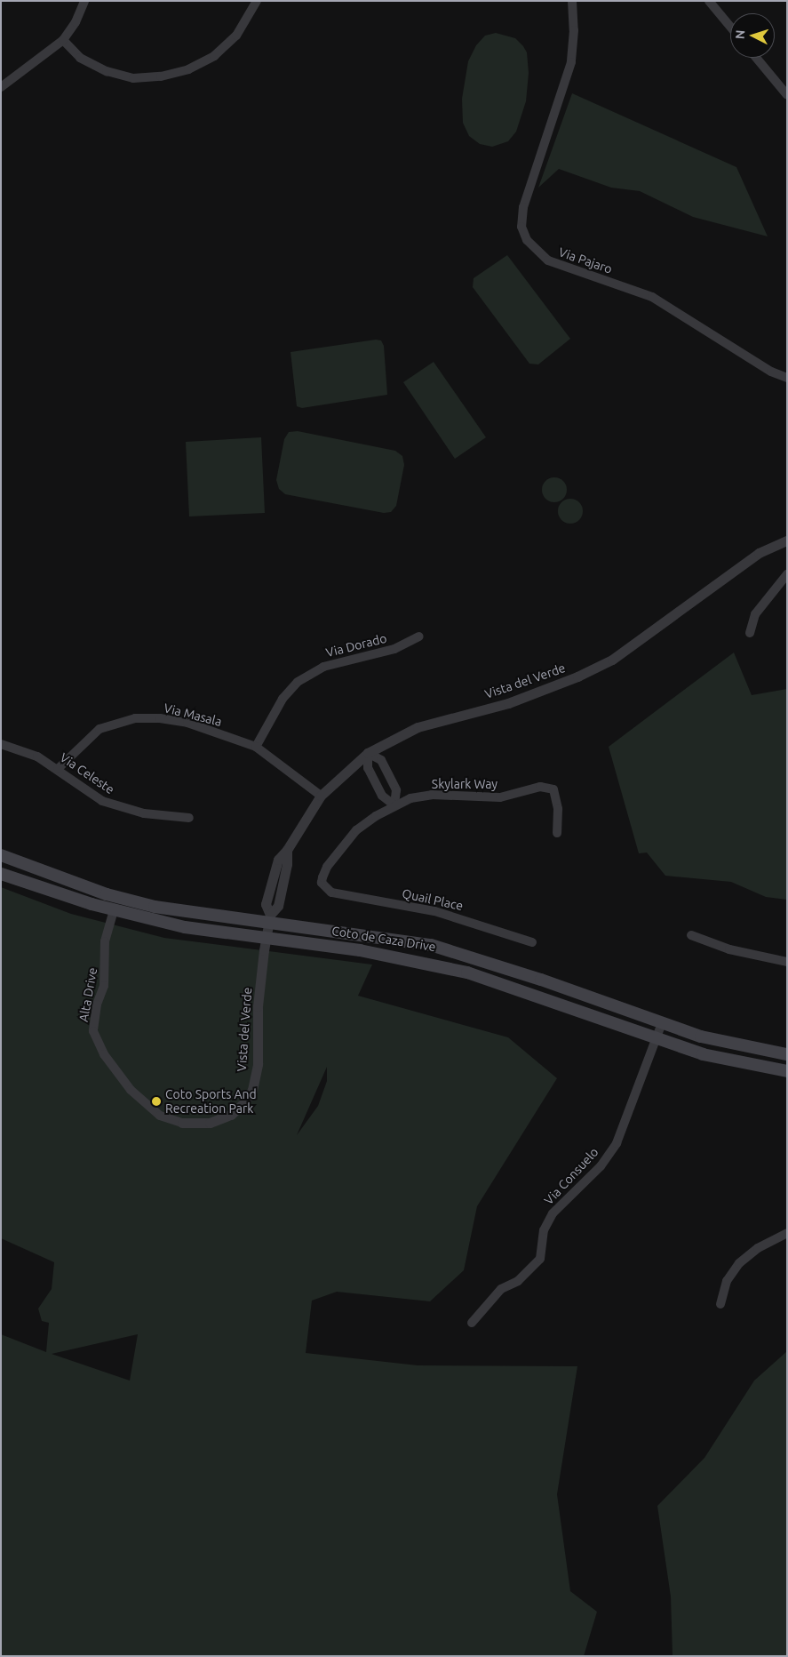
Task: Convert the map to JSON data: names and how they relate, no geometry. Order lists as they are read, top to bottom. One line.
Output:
{"streets":{"main road":["Coto de Caza Drive"],"street":["Via Pajaro","Via Dorado","Vista del Verde","Via Masala","Via Celeste","Skylark Way","Quail Place","Alta Drive","Via Consuelo"]},"crossings":[["Via Dorado","Via Masala"],["Vista del Verde","Via Masala"],["Vista del Verde","Coto de Caza Drive"],["Vista del Verde","Alta Drive"],["Via Masala","Via Celeste"],["Skylark Way","Quail Place"],["Coto de Caza Drive","Alta Drive"],["Coto de Caza Drive","Via Consuelo"]],"places":["Coto Sports And Recreation Park"],"north":"left"}
